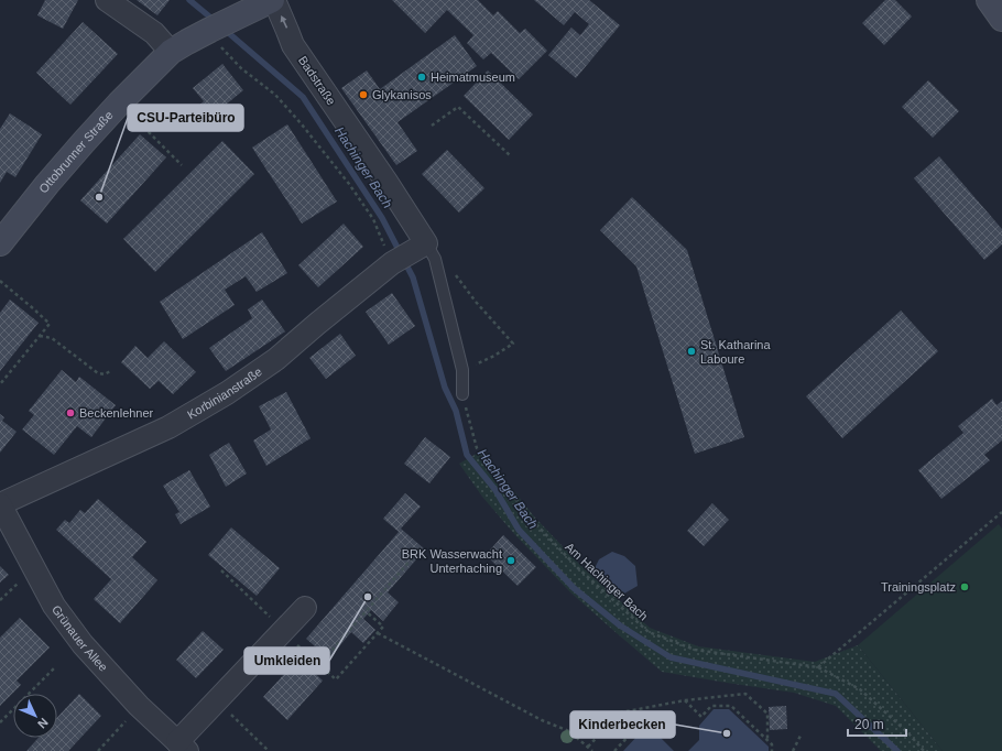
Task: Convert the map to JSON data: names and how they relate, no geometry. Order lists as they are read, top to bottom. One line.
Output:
{"streets":{"main road":["Ottobrunner Straße"],"street":["Badstraße","Korbinianstraße","Grünauer Allee"],"path":["Am Hachinger Bach"]},"crossings":[["Badstraße","Ottobrunner Straße"],["Badstraße","Korbinianstraße"],["Korbinianstraße","Grünauer Allee"]],"one_way":["Badstraße"],"water":["Hachinger Bach"],"places":["Heimatmuseum","Glykanisos","CSU-Parteibüro","St. Katharina Laboure","Beckenlehner","BRK Wasserwacht Unterhaching","Trainingsplatz","Umkleiden","Kinderbecken"],"scale_bar":"20 m","north":"bottom right"}
